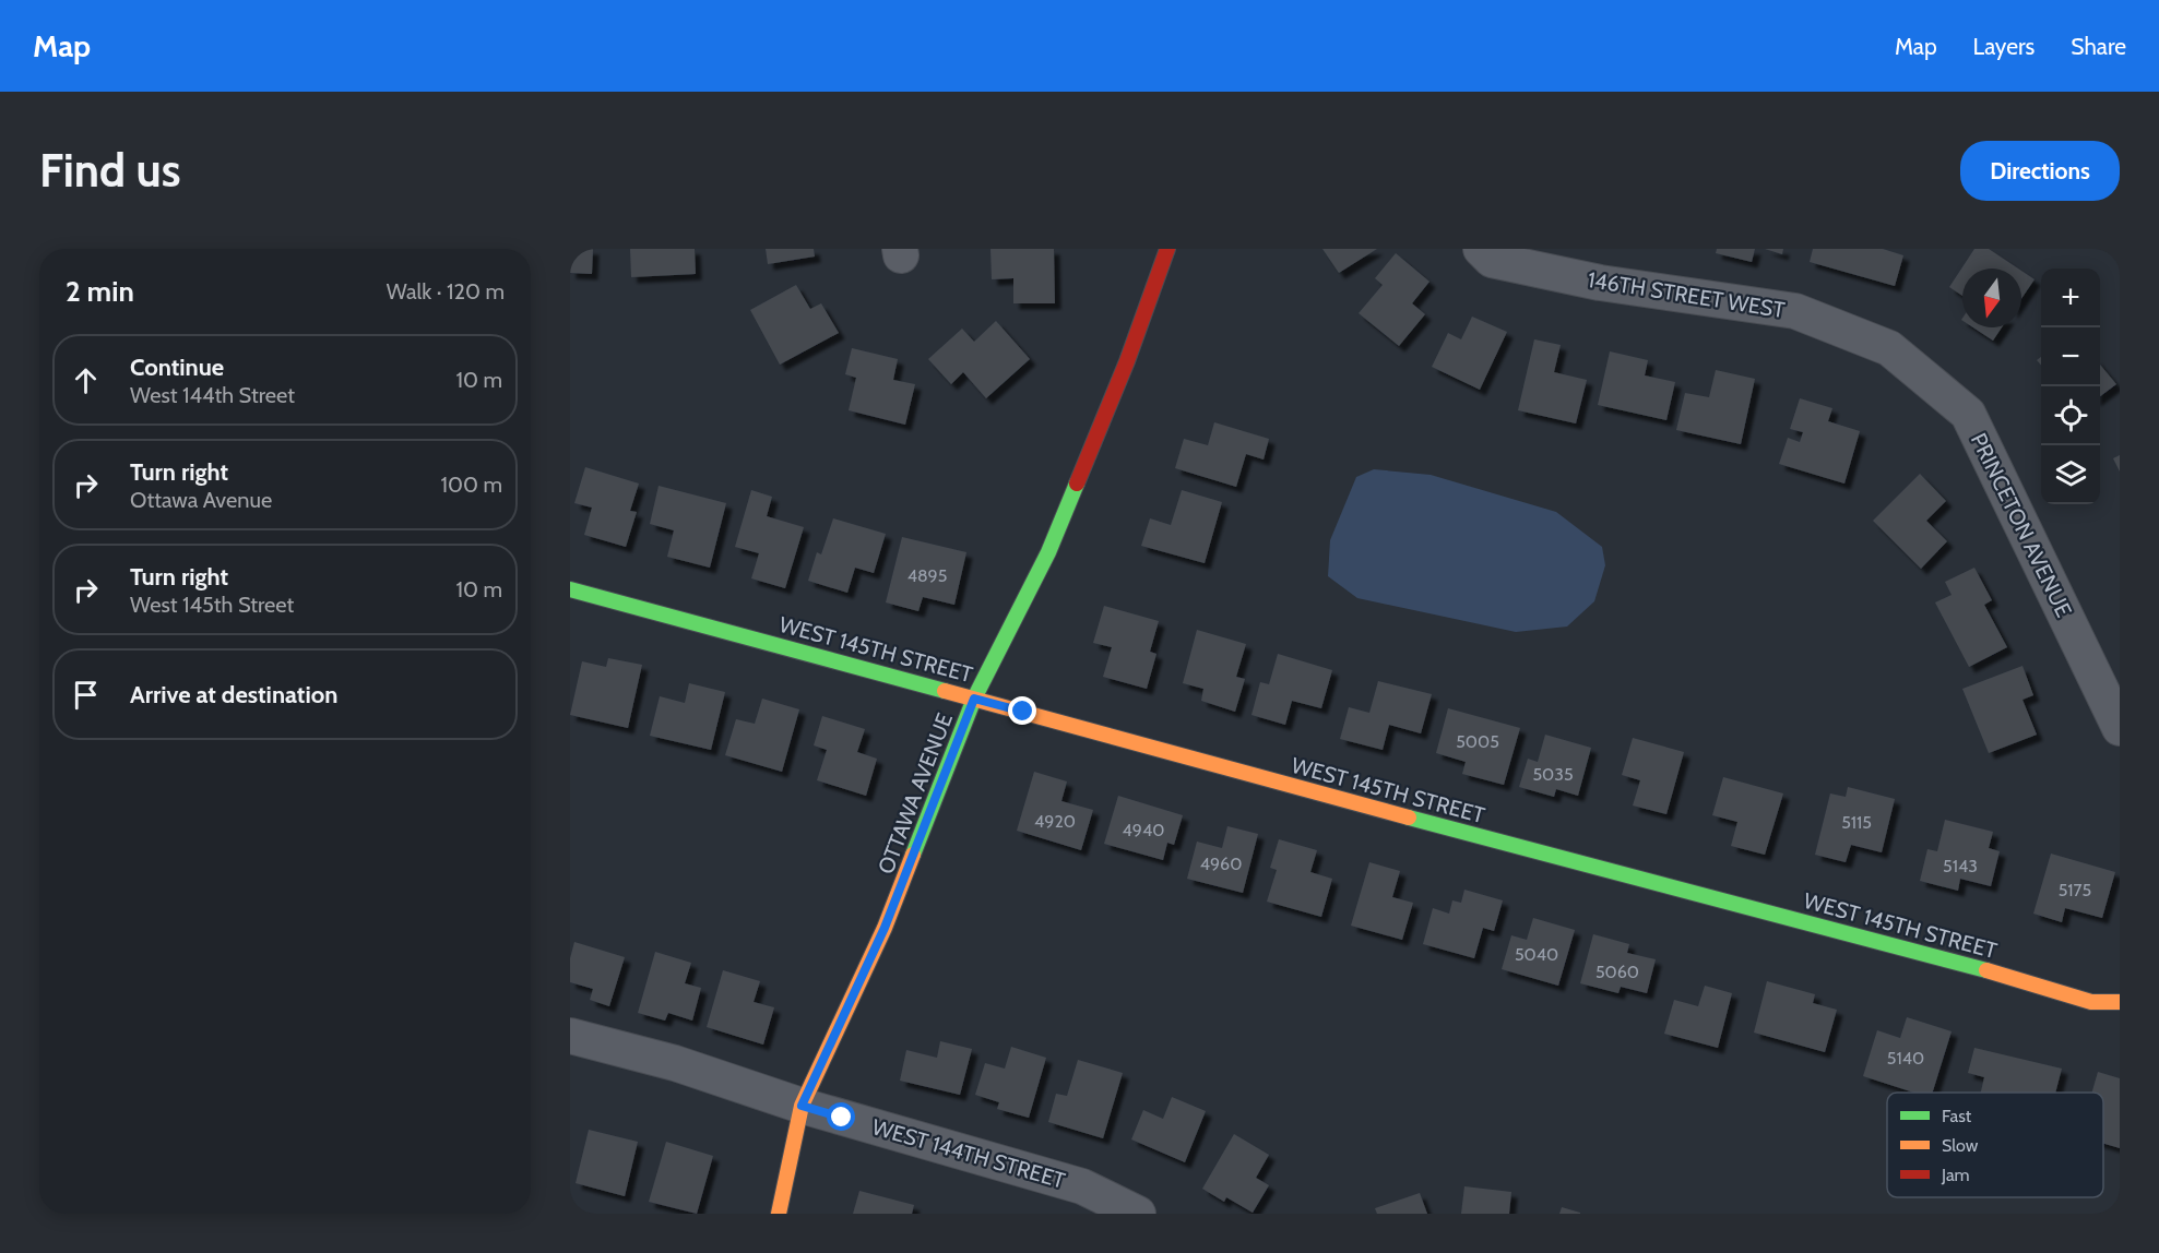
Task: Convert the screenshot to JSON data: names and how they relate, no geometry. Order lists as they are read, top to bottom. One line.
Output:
{"streets":{"street":["146TH STREET WEST","PRINCETON AVENUE","WEST 145TH STREET","OTTAWA AVENUE","WEST 144TH STREET"]},"crossings":[["146TH STREET WEST","PRINCETON AVENUE"],["WEST 145TH STREET","OTTAWA AVENUE"],["OTTAWA AVENUE","WEST 144TH STREET"]],"house_numbers":["4895","5005","5035","4920","5115","4940","4960","5143","5175","5040","5060","5140"],"legend":["Fast","Slow","Jam"],"north":"bottom","page":{"header":"Map","nav":["Map","Layers","Share"],"buttons":"Directions","title":"Find us","heading":["2 min","Walk · 120 m"],"map_buttons":["+","−"],"list":[["Continue","West 144th Street","10 m"],["Turn right","Ottawa Avenue","100 m"],["Turn right","West 145th Street","10 m"],"Arrive at destination"]}}
